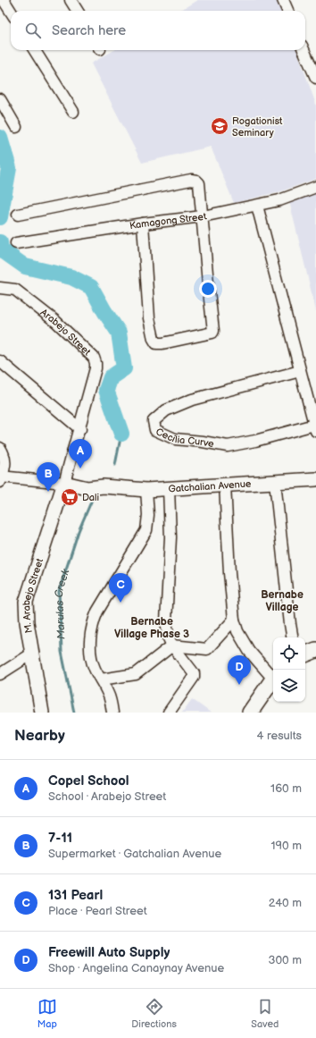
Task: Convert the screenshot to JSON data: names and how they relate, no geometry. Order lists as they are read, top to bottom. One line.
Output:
{"streets":{"street":["Kamagong Street","Arabejo Street","Cecilia Curve","Gatchalian Avenue","M. Arabejo Street"]},"crossings":[["Arabejo Street","Gatchalian Avenue"],["Arabejo Street","M. Arabejo Street"],["Gatchalian Avenue","M. Arabejo Street"]],"districts":["Bernabe Village","Bernabe Village Phase 3"],"water":["Marulas Creek"],"places":{"school or university":["Rogationist Seminary"],"supermarket":["Dali"]},"page":{"search":"Search here","pins":["A","B","C","D"],"heading":["Nearby","4 results"],"list":[{"mark":"A","name":"Copel School","note":"School · Arabejo Street","value":"160 m"},{"mark":"B","name":"7-11","note":"Supermarket · Gatchalian Avenue","value":"190 m"},{"mark":"C","name":"131 Pearl","note":"Place · Pearl Street","value":"240 m"},{"mark":"D","name":"Freewill Auto Supply","note":"Shop · Angelina Canaynay Avenue","value":"300 m"}],"nav":["Map","Directions","Saved"]}}
